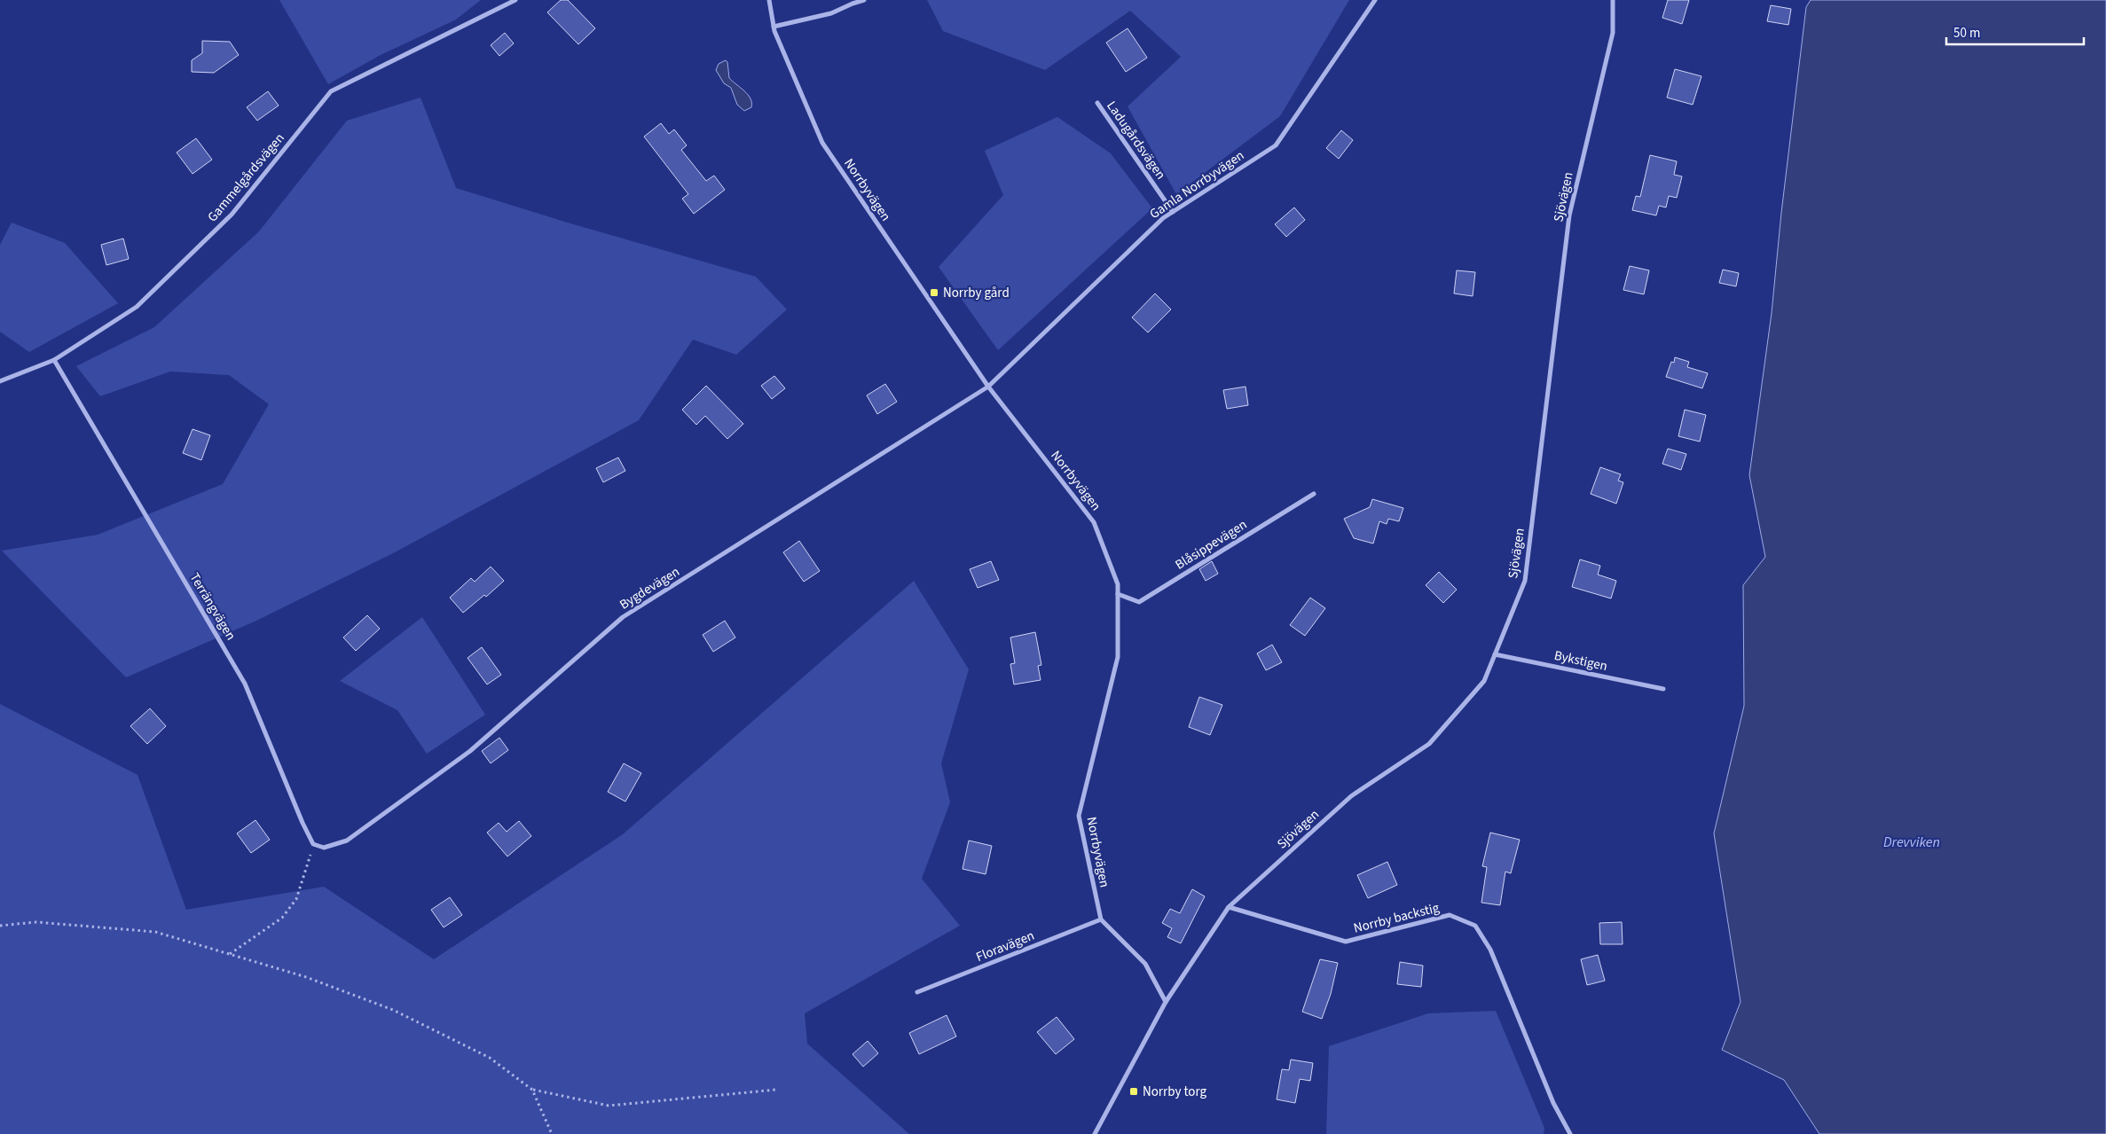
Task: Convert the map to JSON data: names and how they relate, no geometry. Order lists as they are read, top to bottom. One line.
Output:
{"streets":{"street":["Ladugårdsvägen","Gammelgårdsvägen","Gamla Norrbyvägen","Norrbyvägen","Sjövägen","Blåsippevägen","Bygdevägen","Terrängvägen","Bykstigen","Norrby backstig","Floravägen"]},"crossings":[["Ladugårdsvägen","Gamla Norrbyvägen"],["Gammelgårdsvägen","Terrängvägen"],["Gamla Norrbyvägen","Norrbyvägen"],["Gamla Norrbyvägen","Bygdevägen"],["Norrbyvägen","Blåsippevägen"],["Norrbyvägen","Bygdevägen"],["Norrbyvägen","Floravägen"],["Sjövägen","Bykstigen"],["Sjövägen","Norrby backstig"],["Bygdevägen","Terrängvägen"]],"water":["Drevviken"],"places":{"transit":["Norrby gård","Norrby torg"]},"scale_bar":"50 m"}
